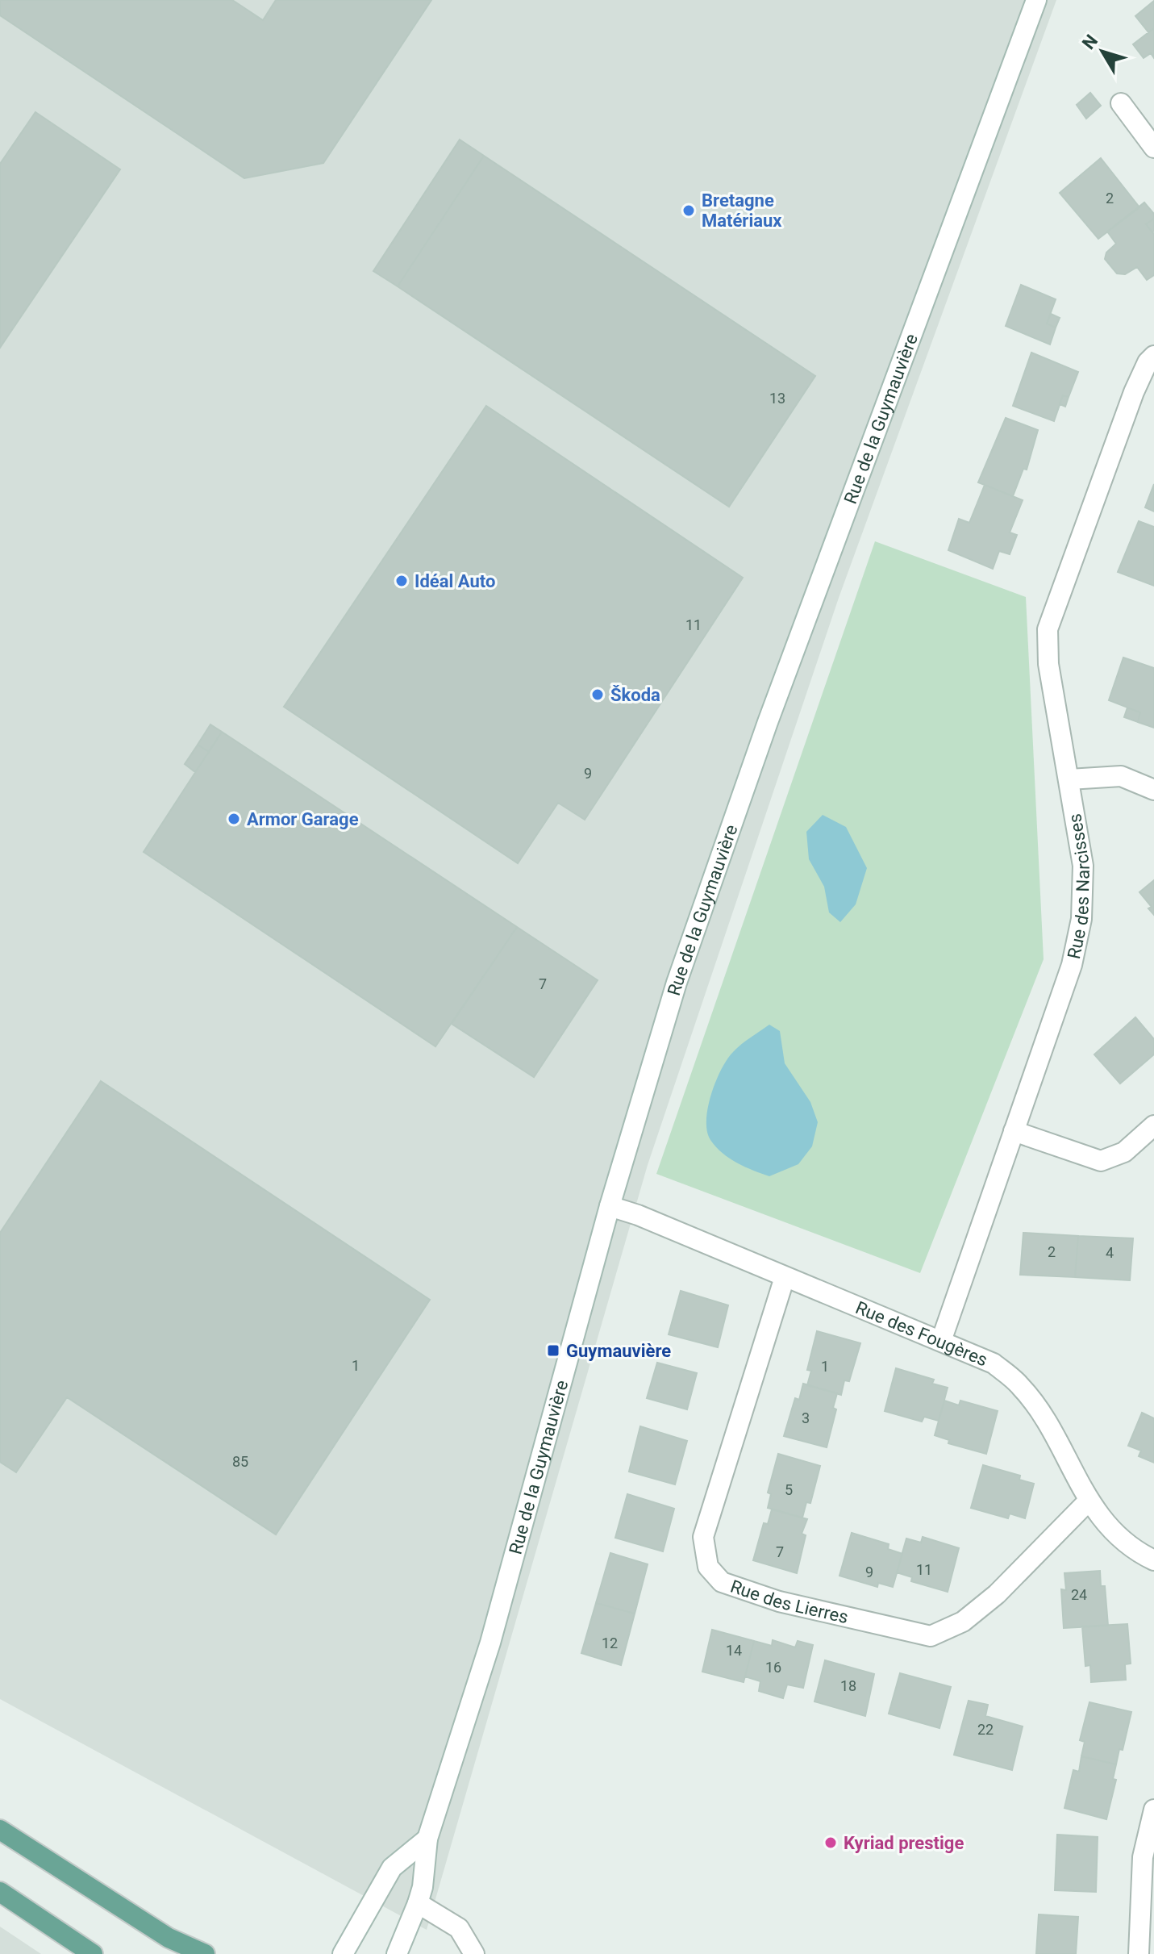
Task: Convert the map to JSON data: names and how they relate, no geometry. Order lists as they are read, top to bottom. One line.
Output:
{"streets":{"street":["Rue de la Guymauvière","Rue des Narcisses","Rue des Fougères","Rue des Lierres"]},"crossings":[["Rue de la Guymauvière","Rue des Fougères"],["Rue des Narcisses","Rue des Fougères"],["Rue des Fougères","Rue des Lierres"]],"places":{"other":["Bretagne Matériaux","Idéal Auto","Škoda","Armor Garage","Kyriad prestige"],"transit":["Guymauvière"]},"house_numbers":["2","13","11","9","7","2","4","1","1","3","85","5","7","11","9","24","12","14","16","18","22"],"north":"top left"}
